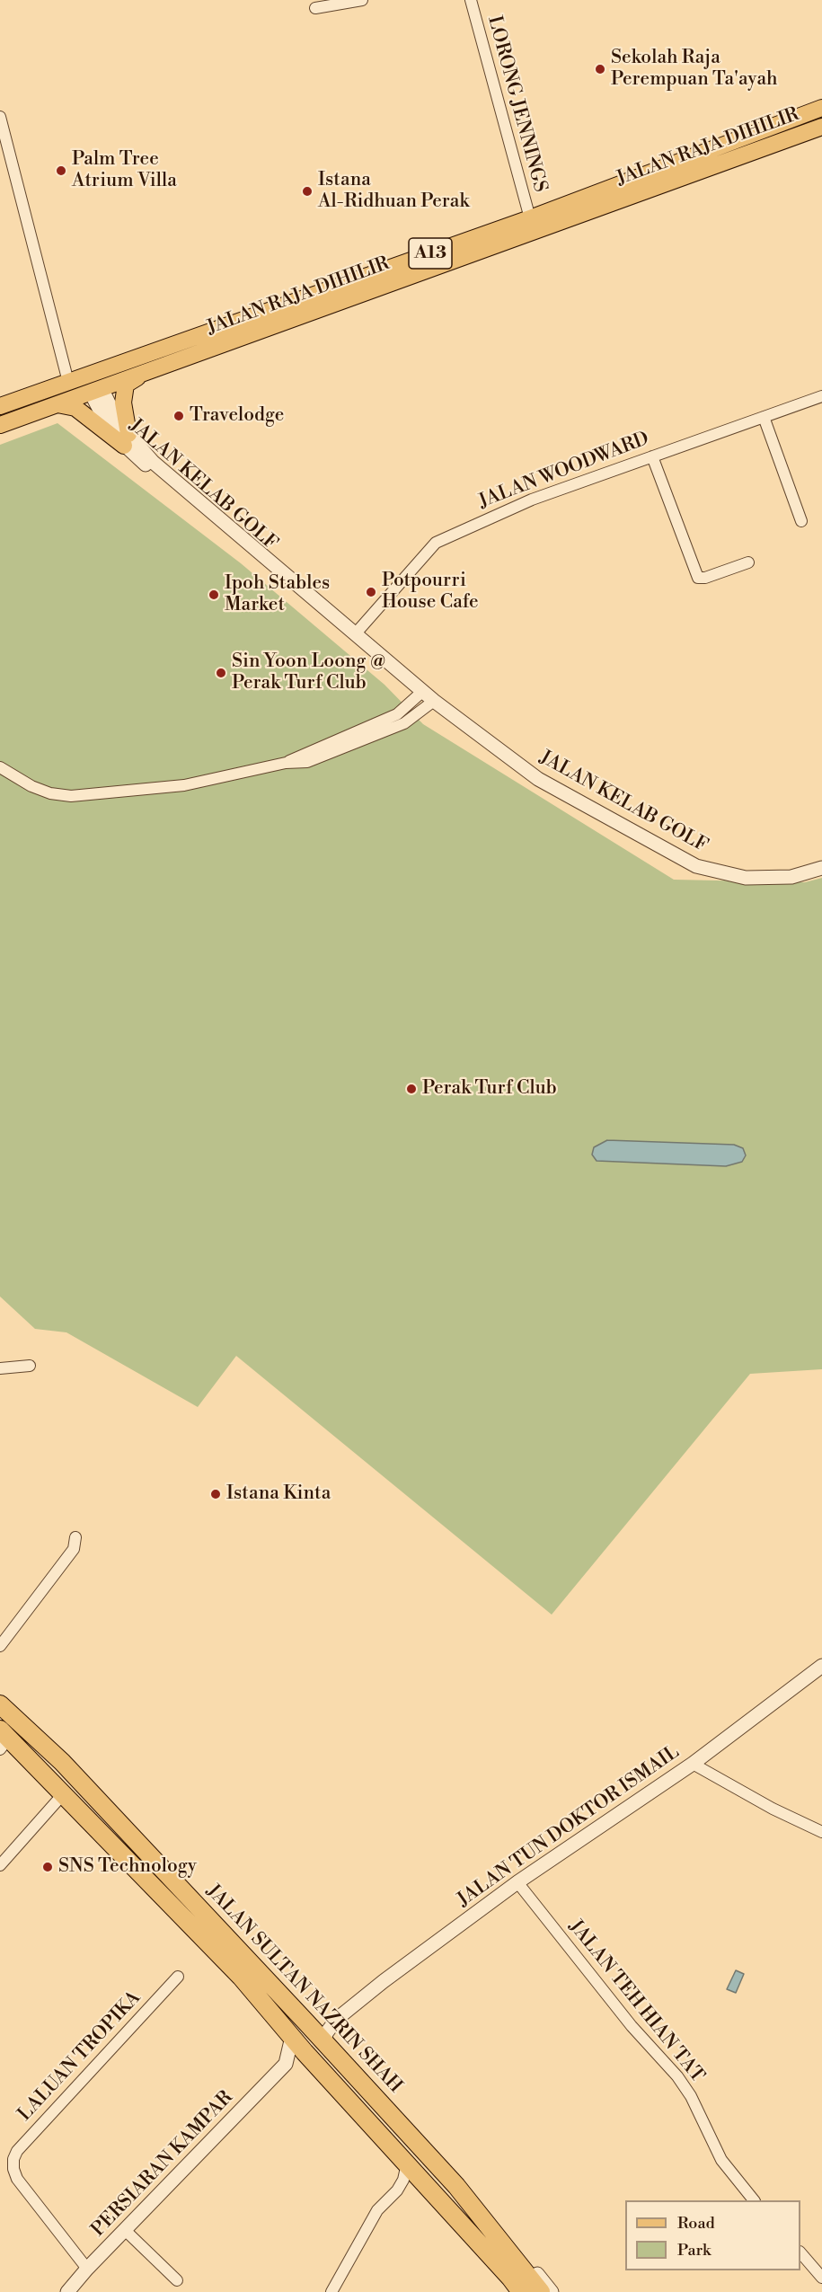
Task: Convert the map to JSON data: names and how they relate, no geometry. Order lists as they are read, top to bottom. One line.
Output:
{"streets":{"highway":["JALAN SULTAN NAZRIN SHAH"],"main road":["JALAN RAJA DIHILIR","A13"],"street":["LORONG JENNINGS","JALAN WOODWARD","JALAN KELAB GOLF","JALAN TUN DOKTOR ISMAIL","JALAN TEH HIAN TAT","LALUAN TROPIKA","PERSIARAN KAMPAR"]},"crossings":[["LORONG JENNINGS","JALAN RAJA DIHILIR"],["JALAN WOODWARD","JALAN KELAB GOLF"],["JALAN TUN DOKTOR ISMAIL","JALAN SULTAN NAZRIN SHAH"],["JALAN TUN DOKTOR ISMAIL","JALAN TEH HIAN TAT"],["LALUAN TROPIKA","PERSIARAN KAMPAR"]],"places":["Sekolah Raja Perempuan Ta'ayah","Palm Tree Atrium Villa","Istana Al-Ridhuan Perak","Travelodge","Potpourri House Cafe","Ipoh Stables Market","Sin Yoon Loong @ Perak Turf Club","Perak Turf Club","Istana Kinta","SNS Technology"],"legend":["Road","Park"]}
